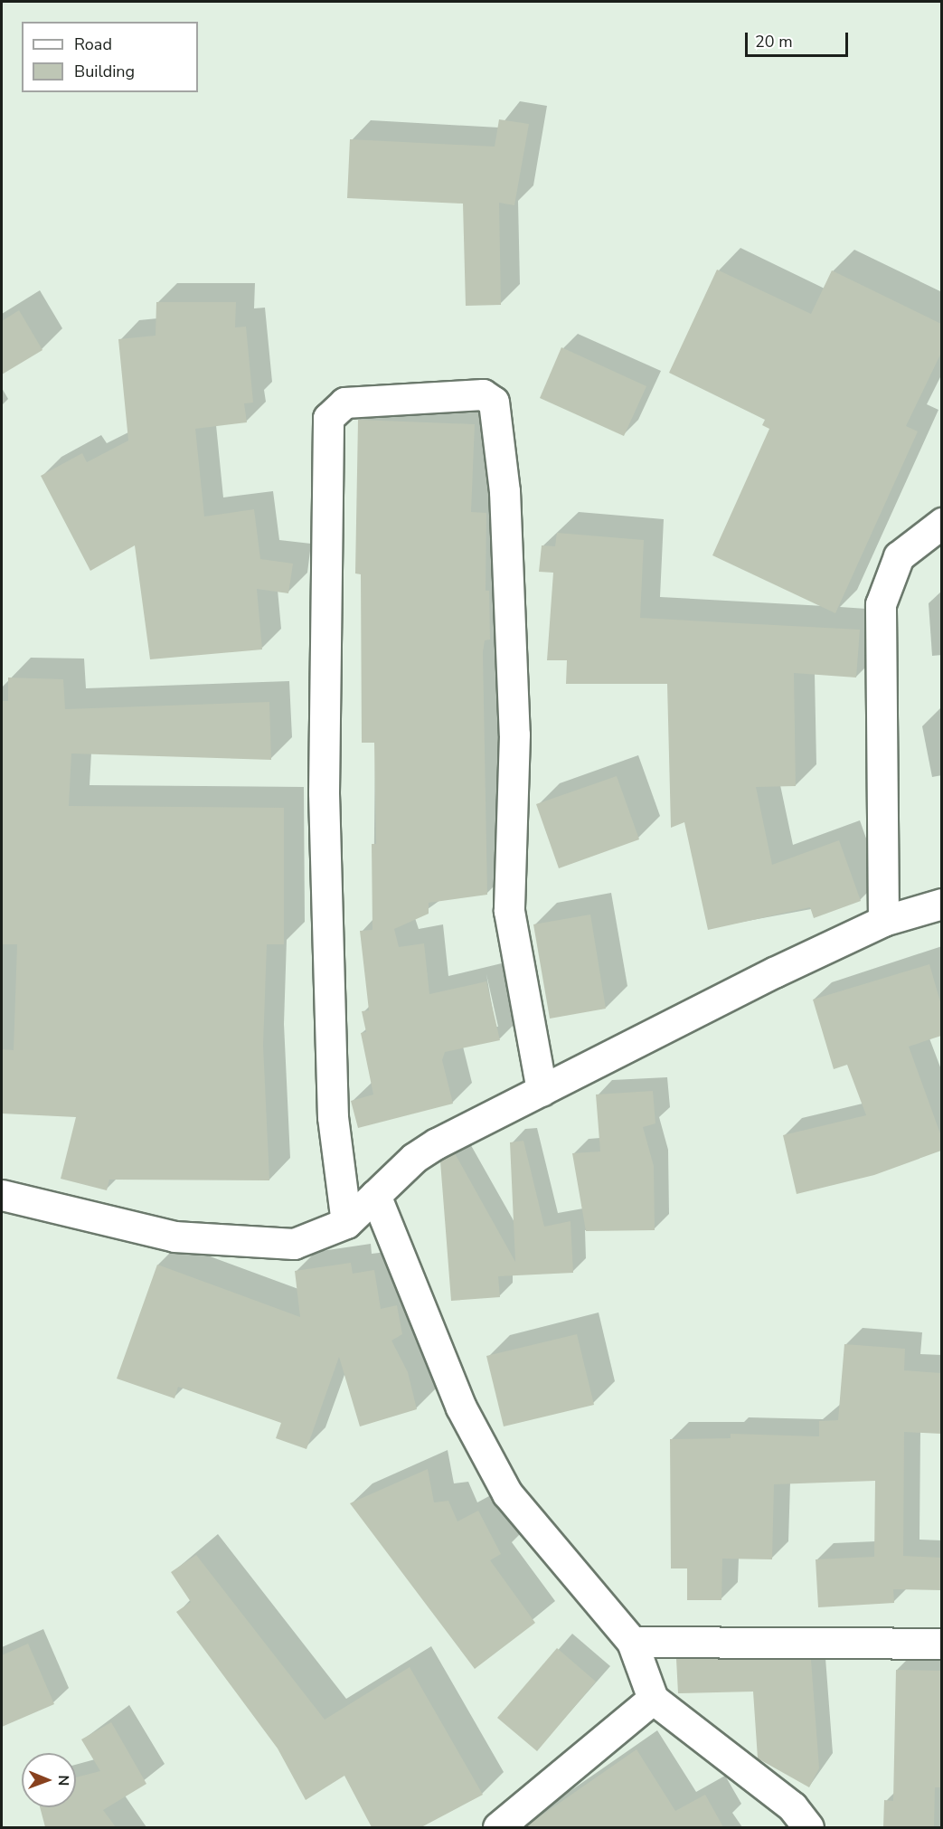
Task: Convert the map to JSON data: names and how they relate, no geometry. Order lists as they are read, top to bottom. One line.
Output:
{"legend":["Road","Building"],"scale_bar":"20 m","north":"right"}
